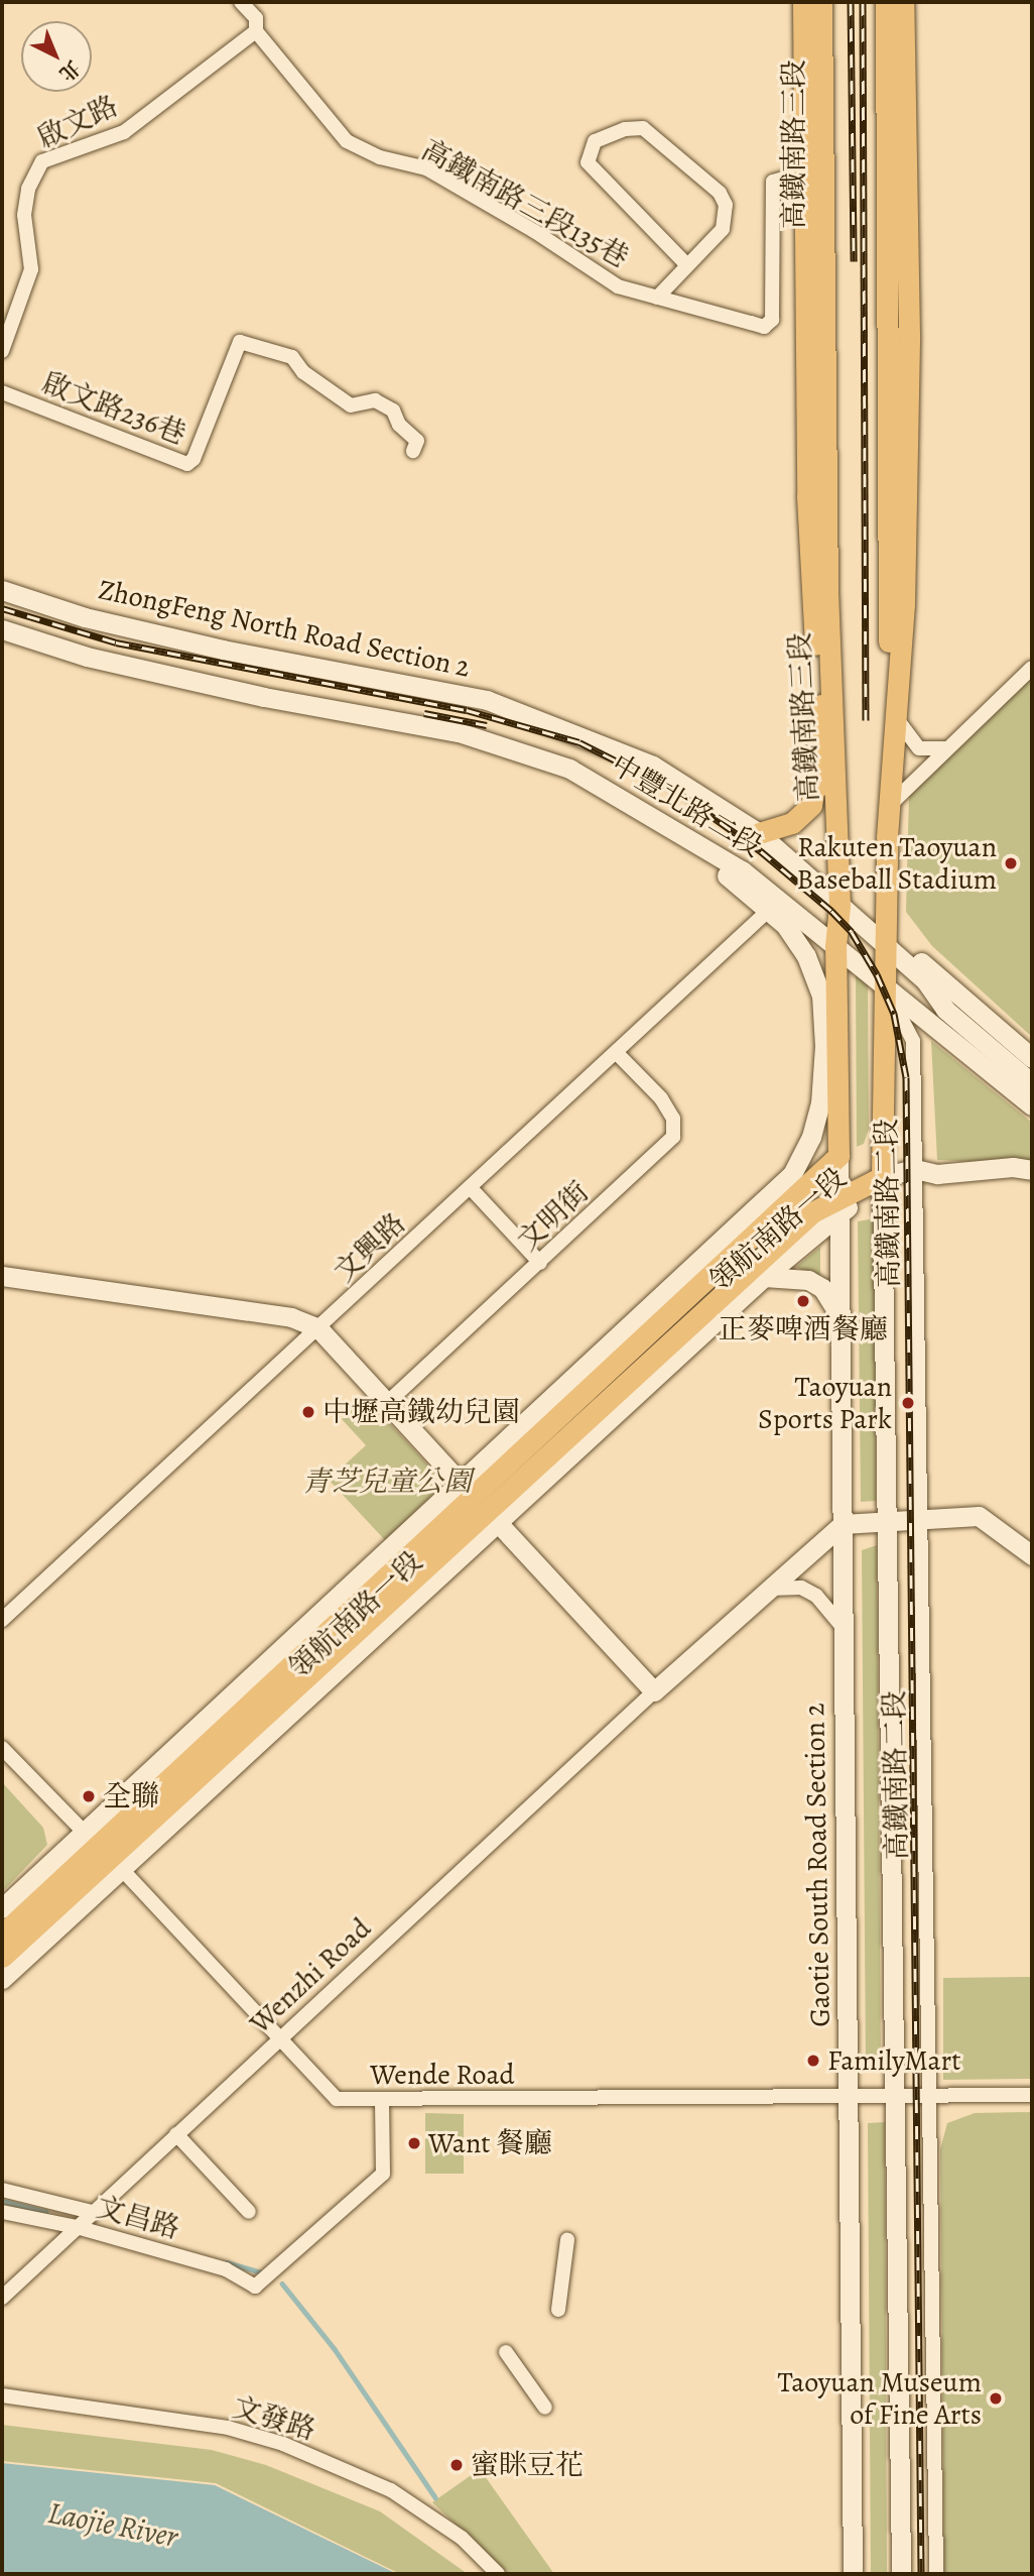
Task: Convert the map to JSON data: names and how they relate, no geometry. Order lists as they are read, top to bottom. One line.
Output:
{"streets":{"main road":["高鐵南路三段","高鐵南路二段","領航南路一段"],"street":["啟文路","高鐵南路三段135巷","啟文路236巷","中豐北路二段","文明街","文興路","Gaotie South Road Section 2","Wenzhi Road","Wende Road","文昌路","文發路"]},"crossings":[["啟文路","高鐵南路三段135巷"],["高鐵南路三段","高鐵南路三段135巷"],["高鐵南路三段","中豐北路二段"],["高鐵南路三段","高鐵南路二段"],["中豐北路二段","高鐵南路二段"],["高鐵南路二段","領航南路一段"],["高鐵南路二段","Gaotie South Road Section 2"],["高鐵南路二段","Wende Road"],["文明街","文興路"],["領航南路一段","Gaotie South Road Section 2"],["領航南路一段","Wende Road"],["Gaotie South Road Section 2","Wende Road"],["Wenzhi Road","Wende Road"],["Wenzhi Road","文昌路"],["Wende Road","文昌路"]],"water":["Laojie River"],"parks":["青芝兒童公園"],"places":["Rakuten Taoyuan Baseball Stadium","正麥啤酒餐廳","Taoyuan Sports Park","中壢高鐵幼兒園","全聯","FamilyMart","Want 餐廳","Taoyuan Museum of Fine Arts","蜜眯豆花"],"north":"bottom right"}
